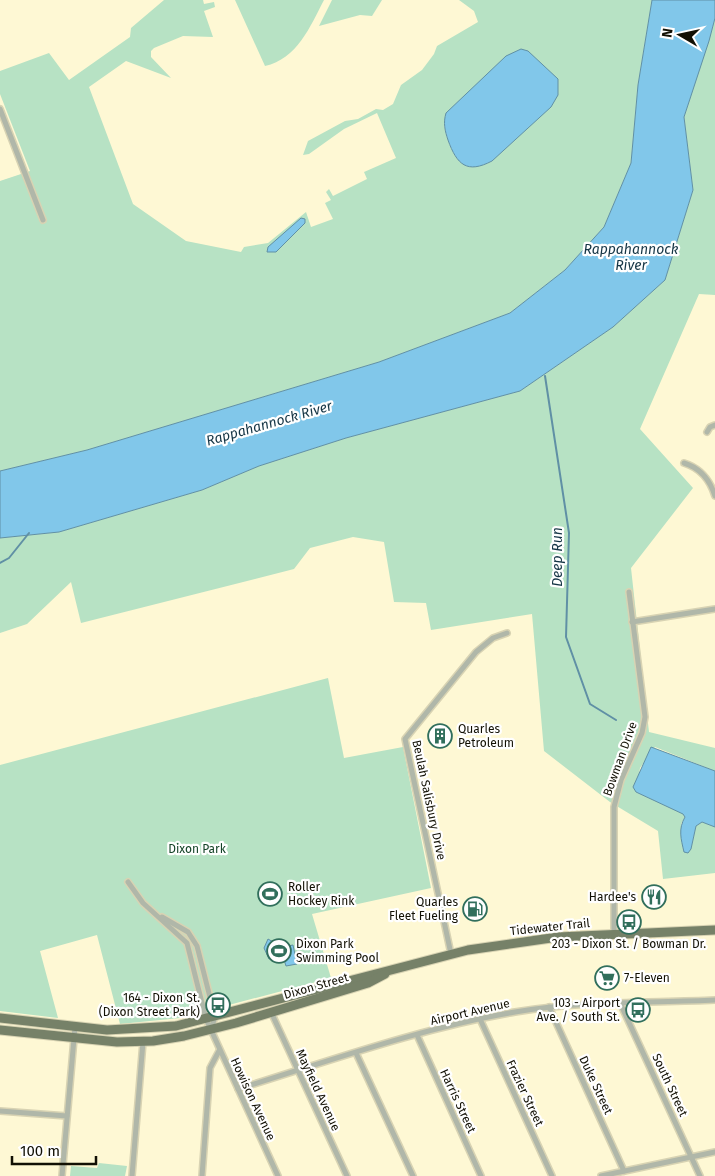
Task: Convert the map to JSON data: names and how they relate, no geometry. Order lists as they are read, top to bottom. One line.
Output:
{"streets":{"main road":["Tidewater Trail","Dixon Street"],"street":["Bowman Drive","Beulah Salisbury Drive","Airport Avenue","Duke Street","South Street","Mayfield Avenue","Frazier Street","Howison Avenue","Harris Street"]},"crossings":[["Bowman Drive","Tidewater Trail"],["Beulah Salisbury Drive","Tidewater Trail"],["Tidewater Trail","Dixon Street"],["Dixon Street","Mayfield Avenue"],["Dixon Street","Howison Avenue"],["Airport Avenue","Duke Street"],["Airport Avenue","South Street"],["Airport Avenue","Mayfield Avenue"],["Airport Avenue","Frazier Street"],["Airport Avenue","Howison Avenue"],["Airport Avenue","Harris Street"]],"water":["Rappahannock River","Deep Run"],"parks":["Dixon Park"],"places":{"building":["Quarles Petroleum"],"sports":["Roller Hockey Rink","Dixon Park Swimming Pool"],"restaurant":["Hardee's"],"fuel station":["Quarles Fleet Fueling"],"bus stop":["203 - Dixon St. / Bowman Dr.","164 - Dixon St. (Dixon Street Park)","103 - Airport Ave. / South St."],"supermarket":["7-Eleven"]},"scale_bar":"100 m","north":"left"}
